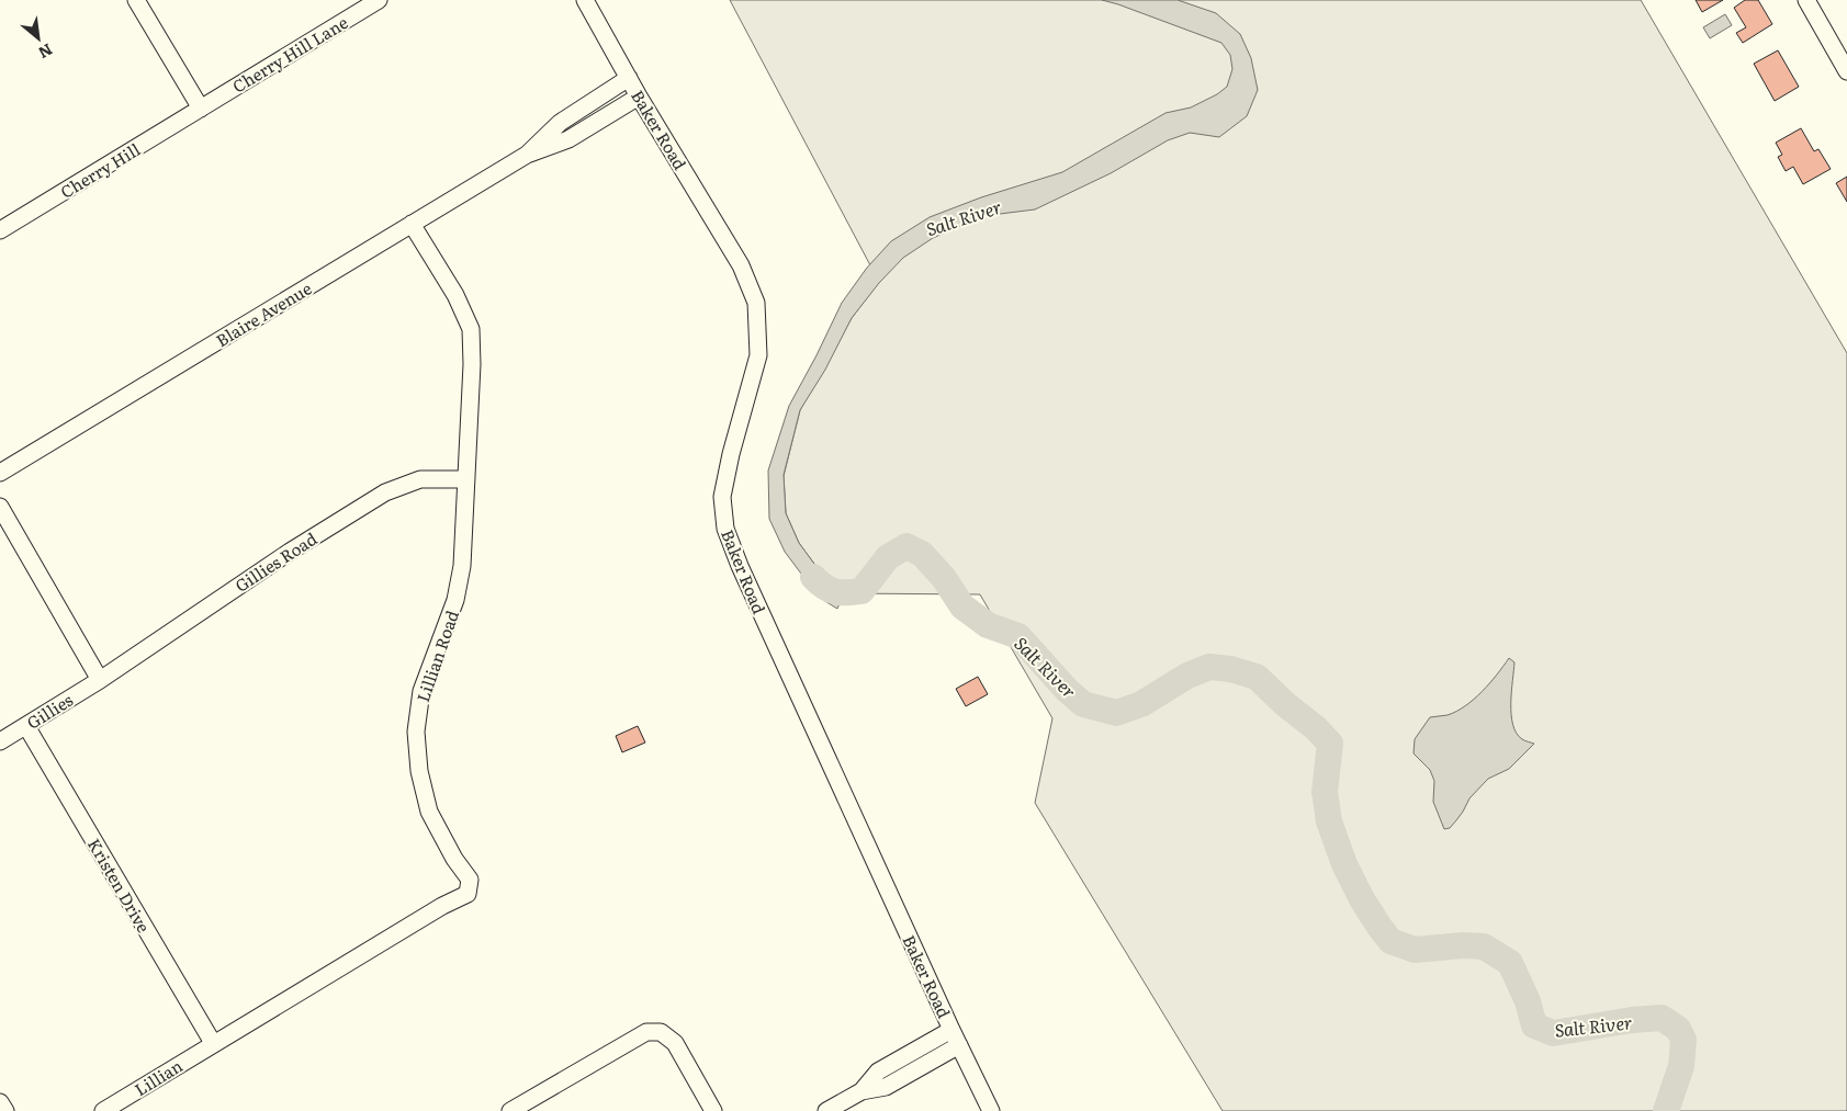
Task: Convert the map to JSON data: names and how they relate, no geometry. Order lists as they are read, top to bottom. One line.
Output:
{"streets":{"street":["Cherry Hill Lane","Baker Road","Cherry Hill","Blaire Avenue","Gillies Road","Lillian Road","Gillies","Kristen Drive","Lillian"]},"crossings":[["Cherry Hill Lane","Cherry Hill"],["Baker Road","Blaire Avenue"],["Blaire Avenue","Lillian Road"],["Gillies Road","Lillian Road"],["Gillies Road","Gillies"],["Lillian Road","Kristen Drive"],["Lillian Road","Lillian"],["Gillies","Kristen Drive"],["Kristen Drive","Lillian"]],"water":["Salt River"],"north":"bottom right"}
